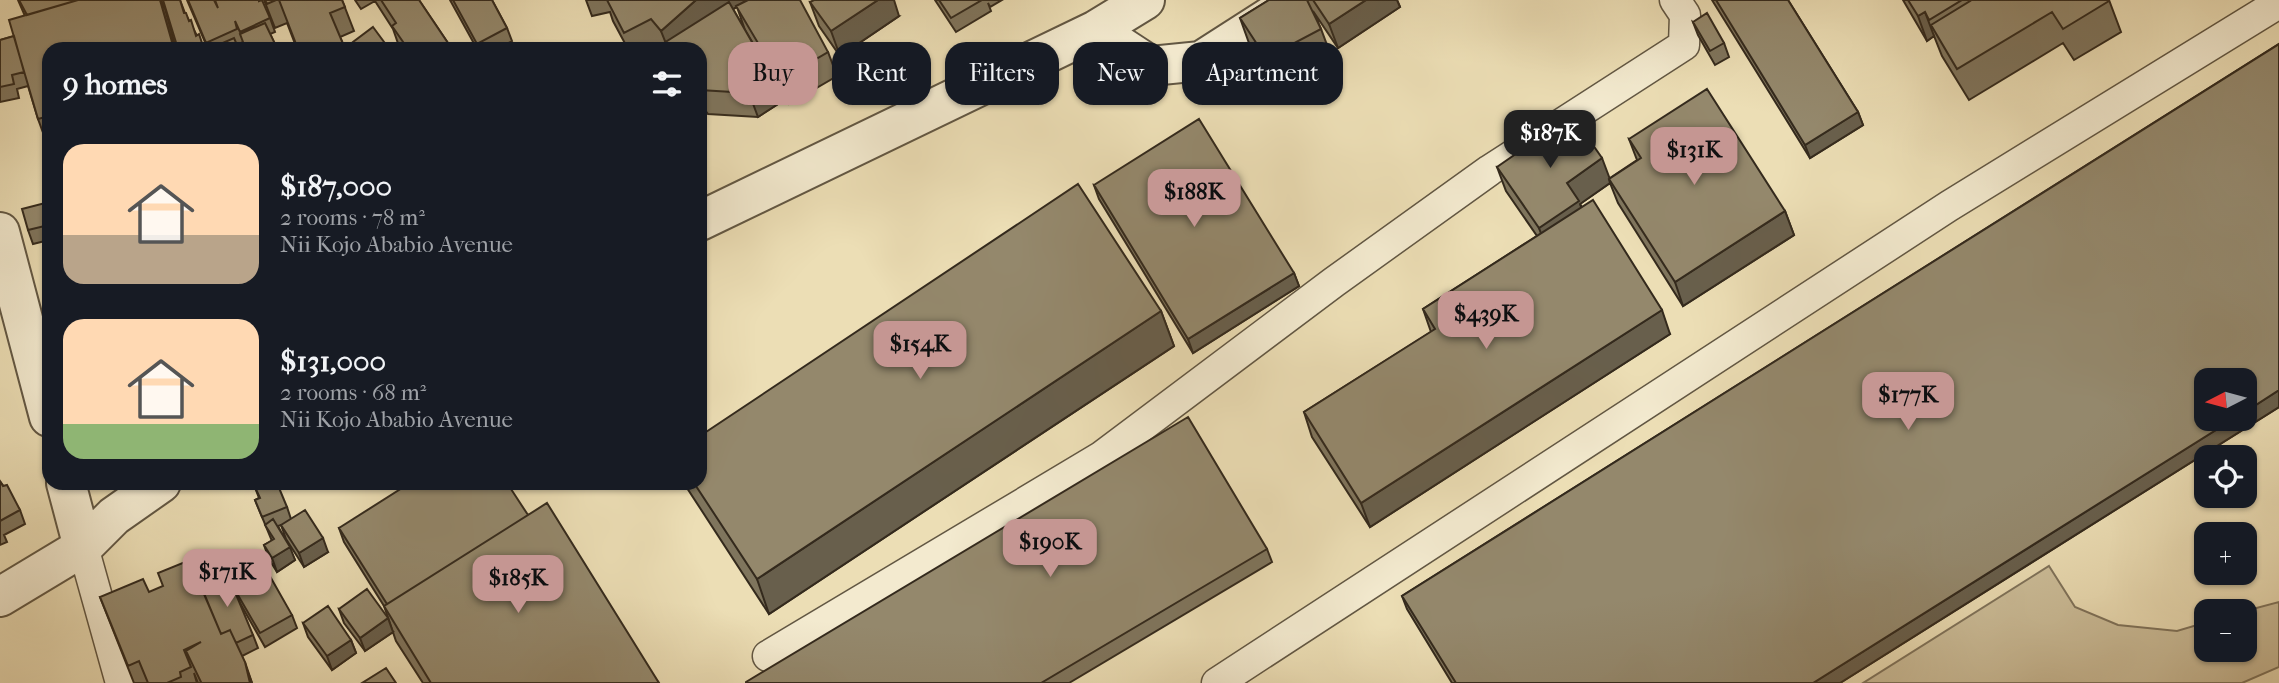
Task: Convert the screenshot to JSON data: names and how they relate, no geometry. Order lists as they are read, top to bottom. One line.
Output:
{"north":"left","page":{"chip":["Buy","Rent","Filters","New","Apartment"],"heading":"9 homes","price":["$187K","$131K","$188K","$439K","$154K","$177K","$190K","$171K","$185K"],"list":[{"name":"$187,000","note":"2 rooms · 78 m² · Nii Kojo Ababio Avenue"},{"name":"$131,000","note":"2 rooms · 68 m² · Nii Kojo Ababio Avenue"}],"map_buttons":["+","−"]}}
